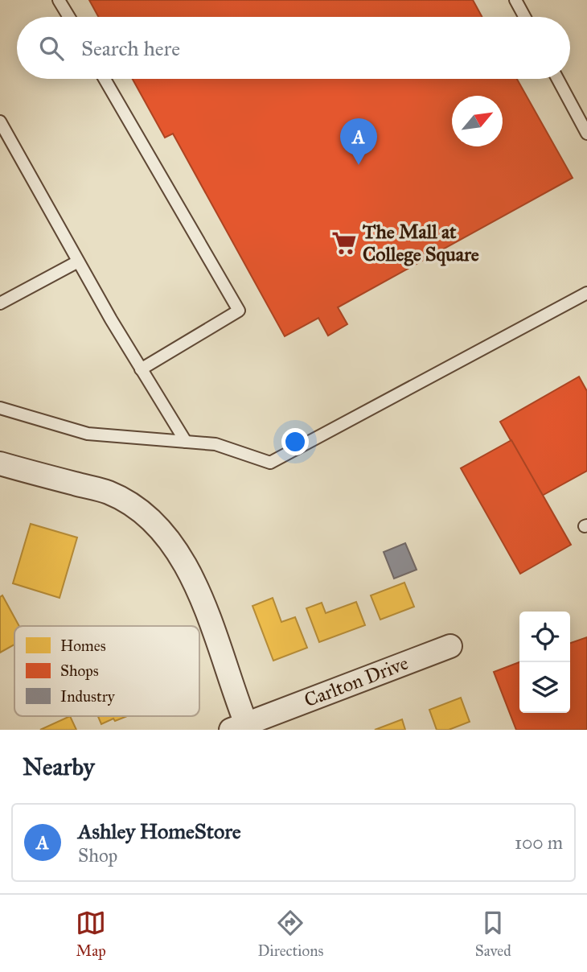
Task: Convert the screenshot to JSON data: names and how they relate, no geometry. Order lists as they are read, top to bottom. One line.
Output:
{"streets":{"street":["Carlton Drive"]},"places":{"supermarket":["The Mall at College Square"]},"legend":["Homes","Shops","Industry"],"north":"top right","page":{"search":"Search here","pins":"A","heading":"Nearby","list":[{"mark":"A","name":"Ashley HomeStore","note":"Shop","value":"100 m"}],"nav":["Map","Directions","Saved"]}}
